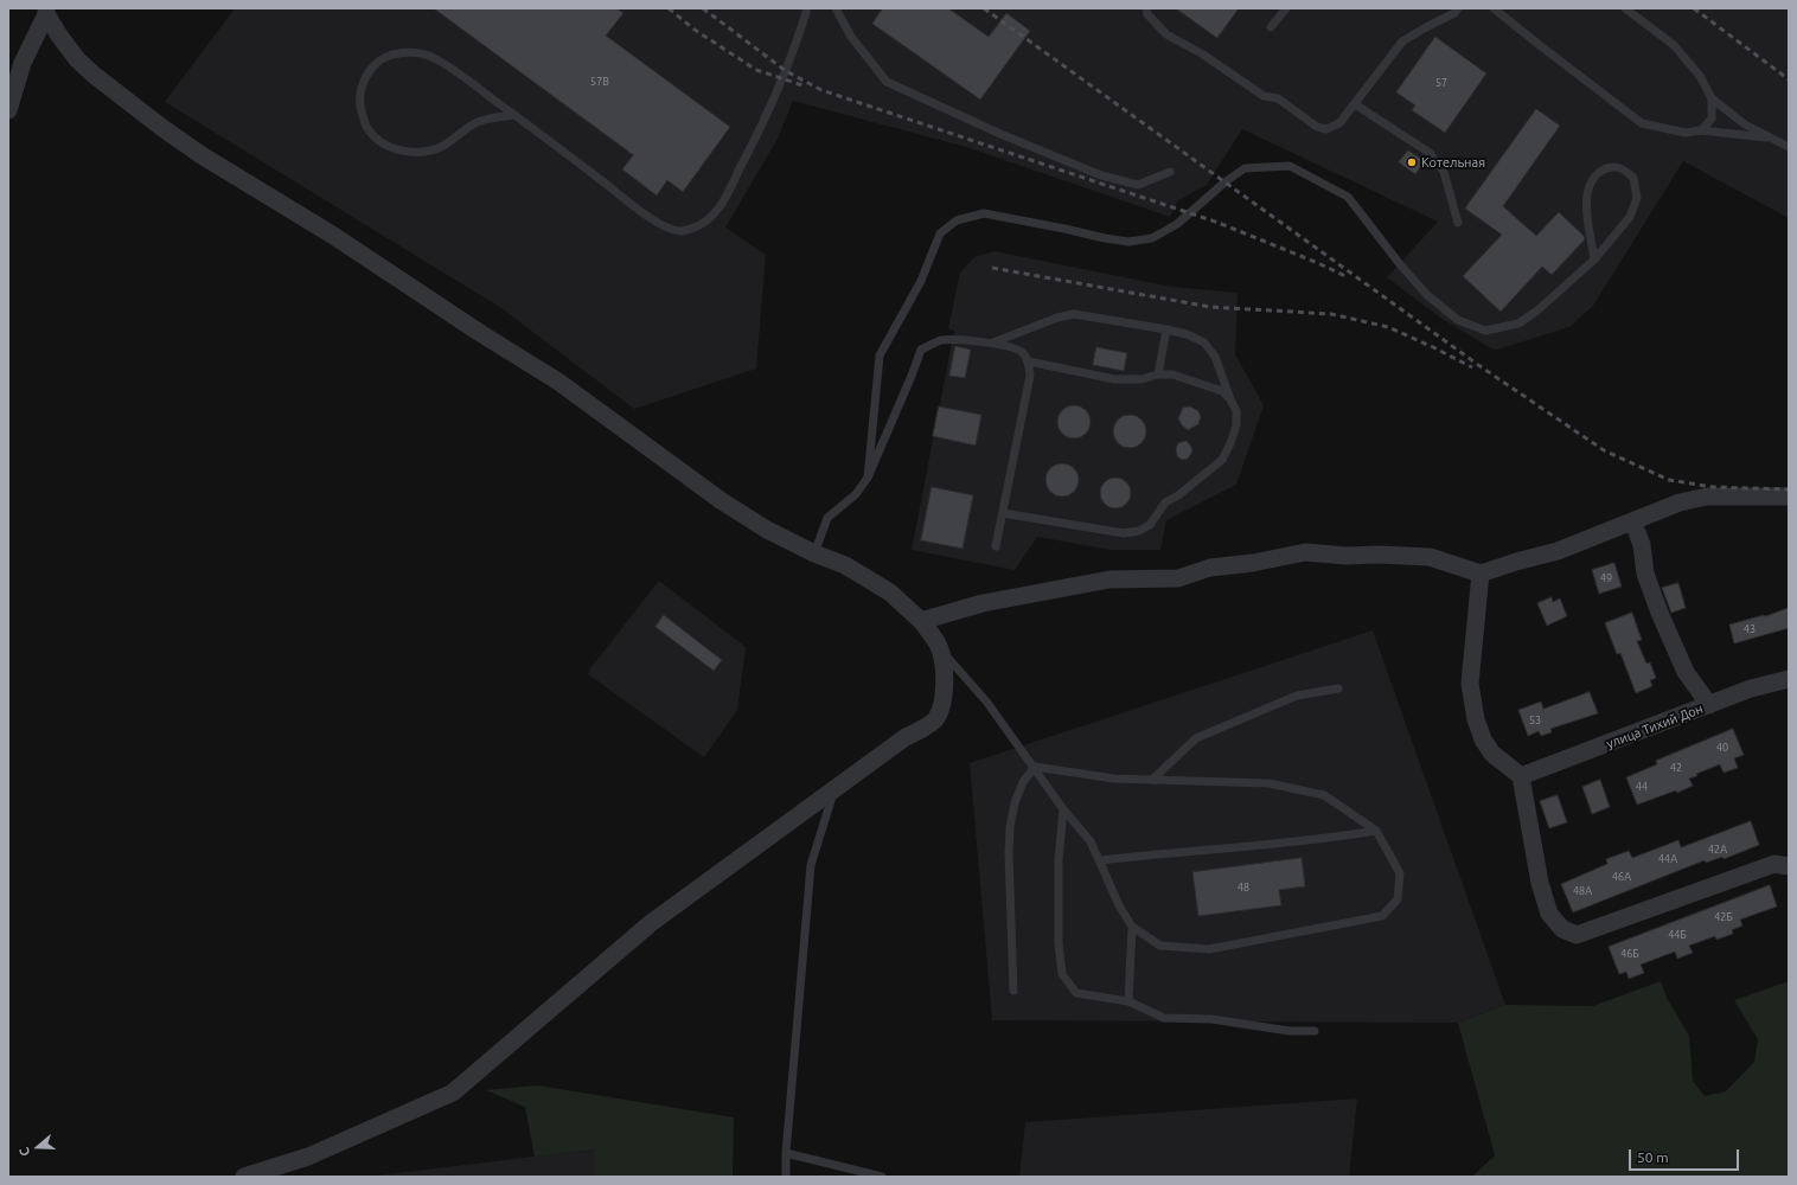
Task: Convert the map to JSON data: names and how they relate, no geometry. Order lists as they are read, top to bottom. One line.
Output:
{"streets":{"street":["улица Тихий Дон"]},"places":["Котельная"],"house_numbers":["57В","57","49","43","53","40","42","44","42А","44А","46А","48","48А","42Б","44Б","46Б"],"scale_bar":"50 m","north":"left"}
